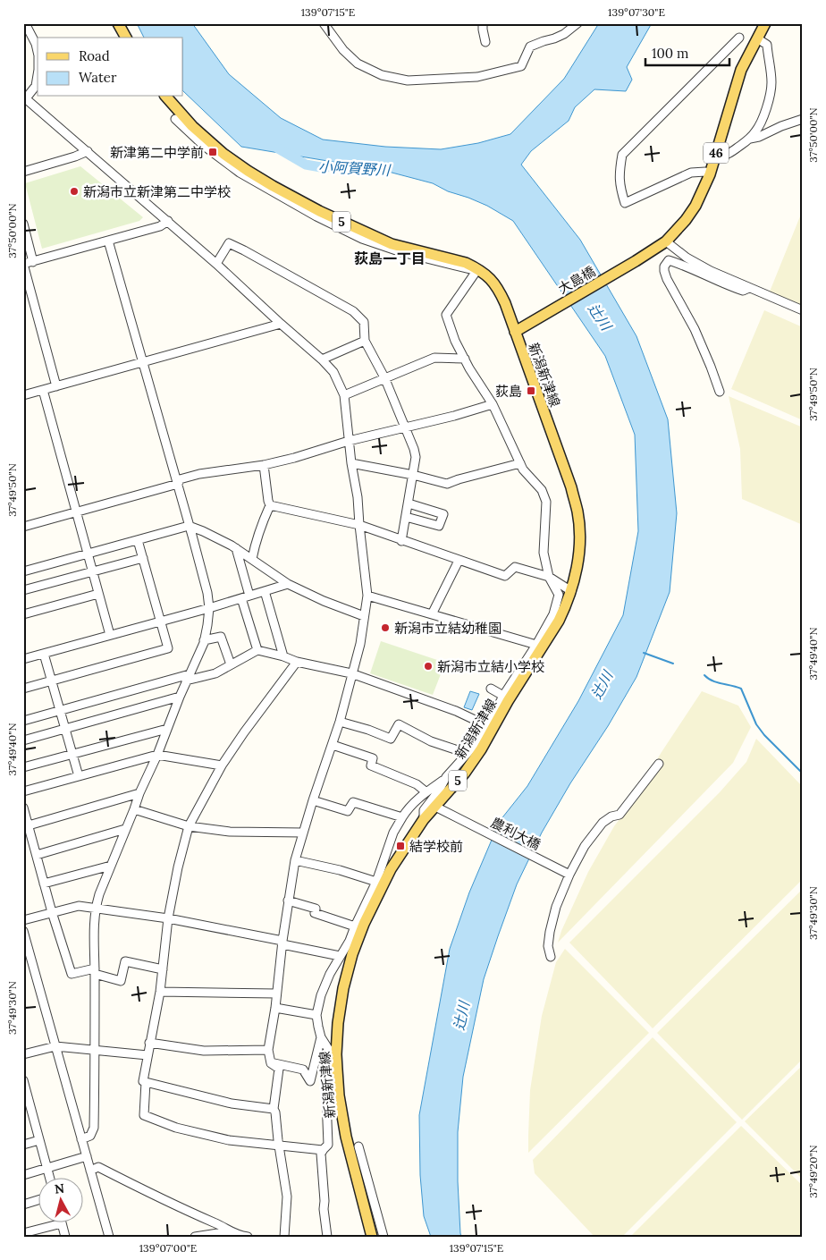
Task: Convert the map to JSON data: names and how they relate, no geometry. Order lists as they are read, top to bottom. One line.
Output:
{"streets":{"main road":["46","5","大島橋","新潟新津線"],"street":["農利大橋"]},"crossings":[["46","大島橋"],["5","大島橋"],["5","新潟新津線"],["大島橋","新潟新津線"],["新潟新津線","農利大橋"]],"districts":["荻島一丁目"],"water":["小阿賀野川","辻川"],"places":{"transit":["新津第二中学前","荻島","結学校前"],"other":["新潟市立新津第二中学校","新潟市立結幼稚園","新潟市立結小学校"]},"legend":["Road","Water"],"scale_bar":"100 m","north":"top","coordinates":["139°07'15\"E","139°07'30\"E","37°50'00\"N","37°49'50\"N","37°49'40\"N","37°49'30\"N","37°49'20\"N","139°07'00\"E"]}
